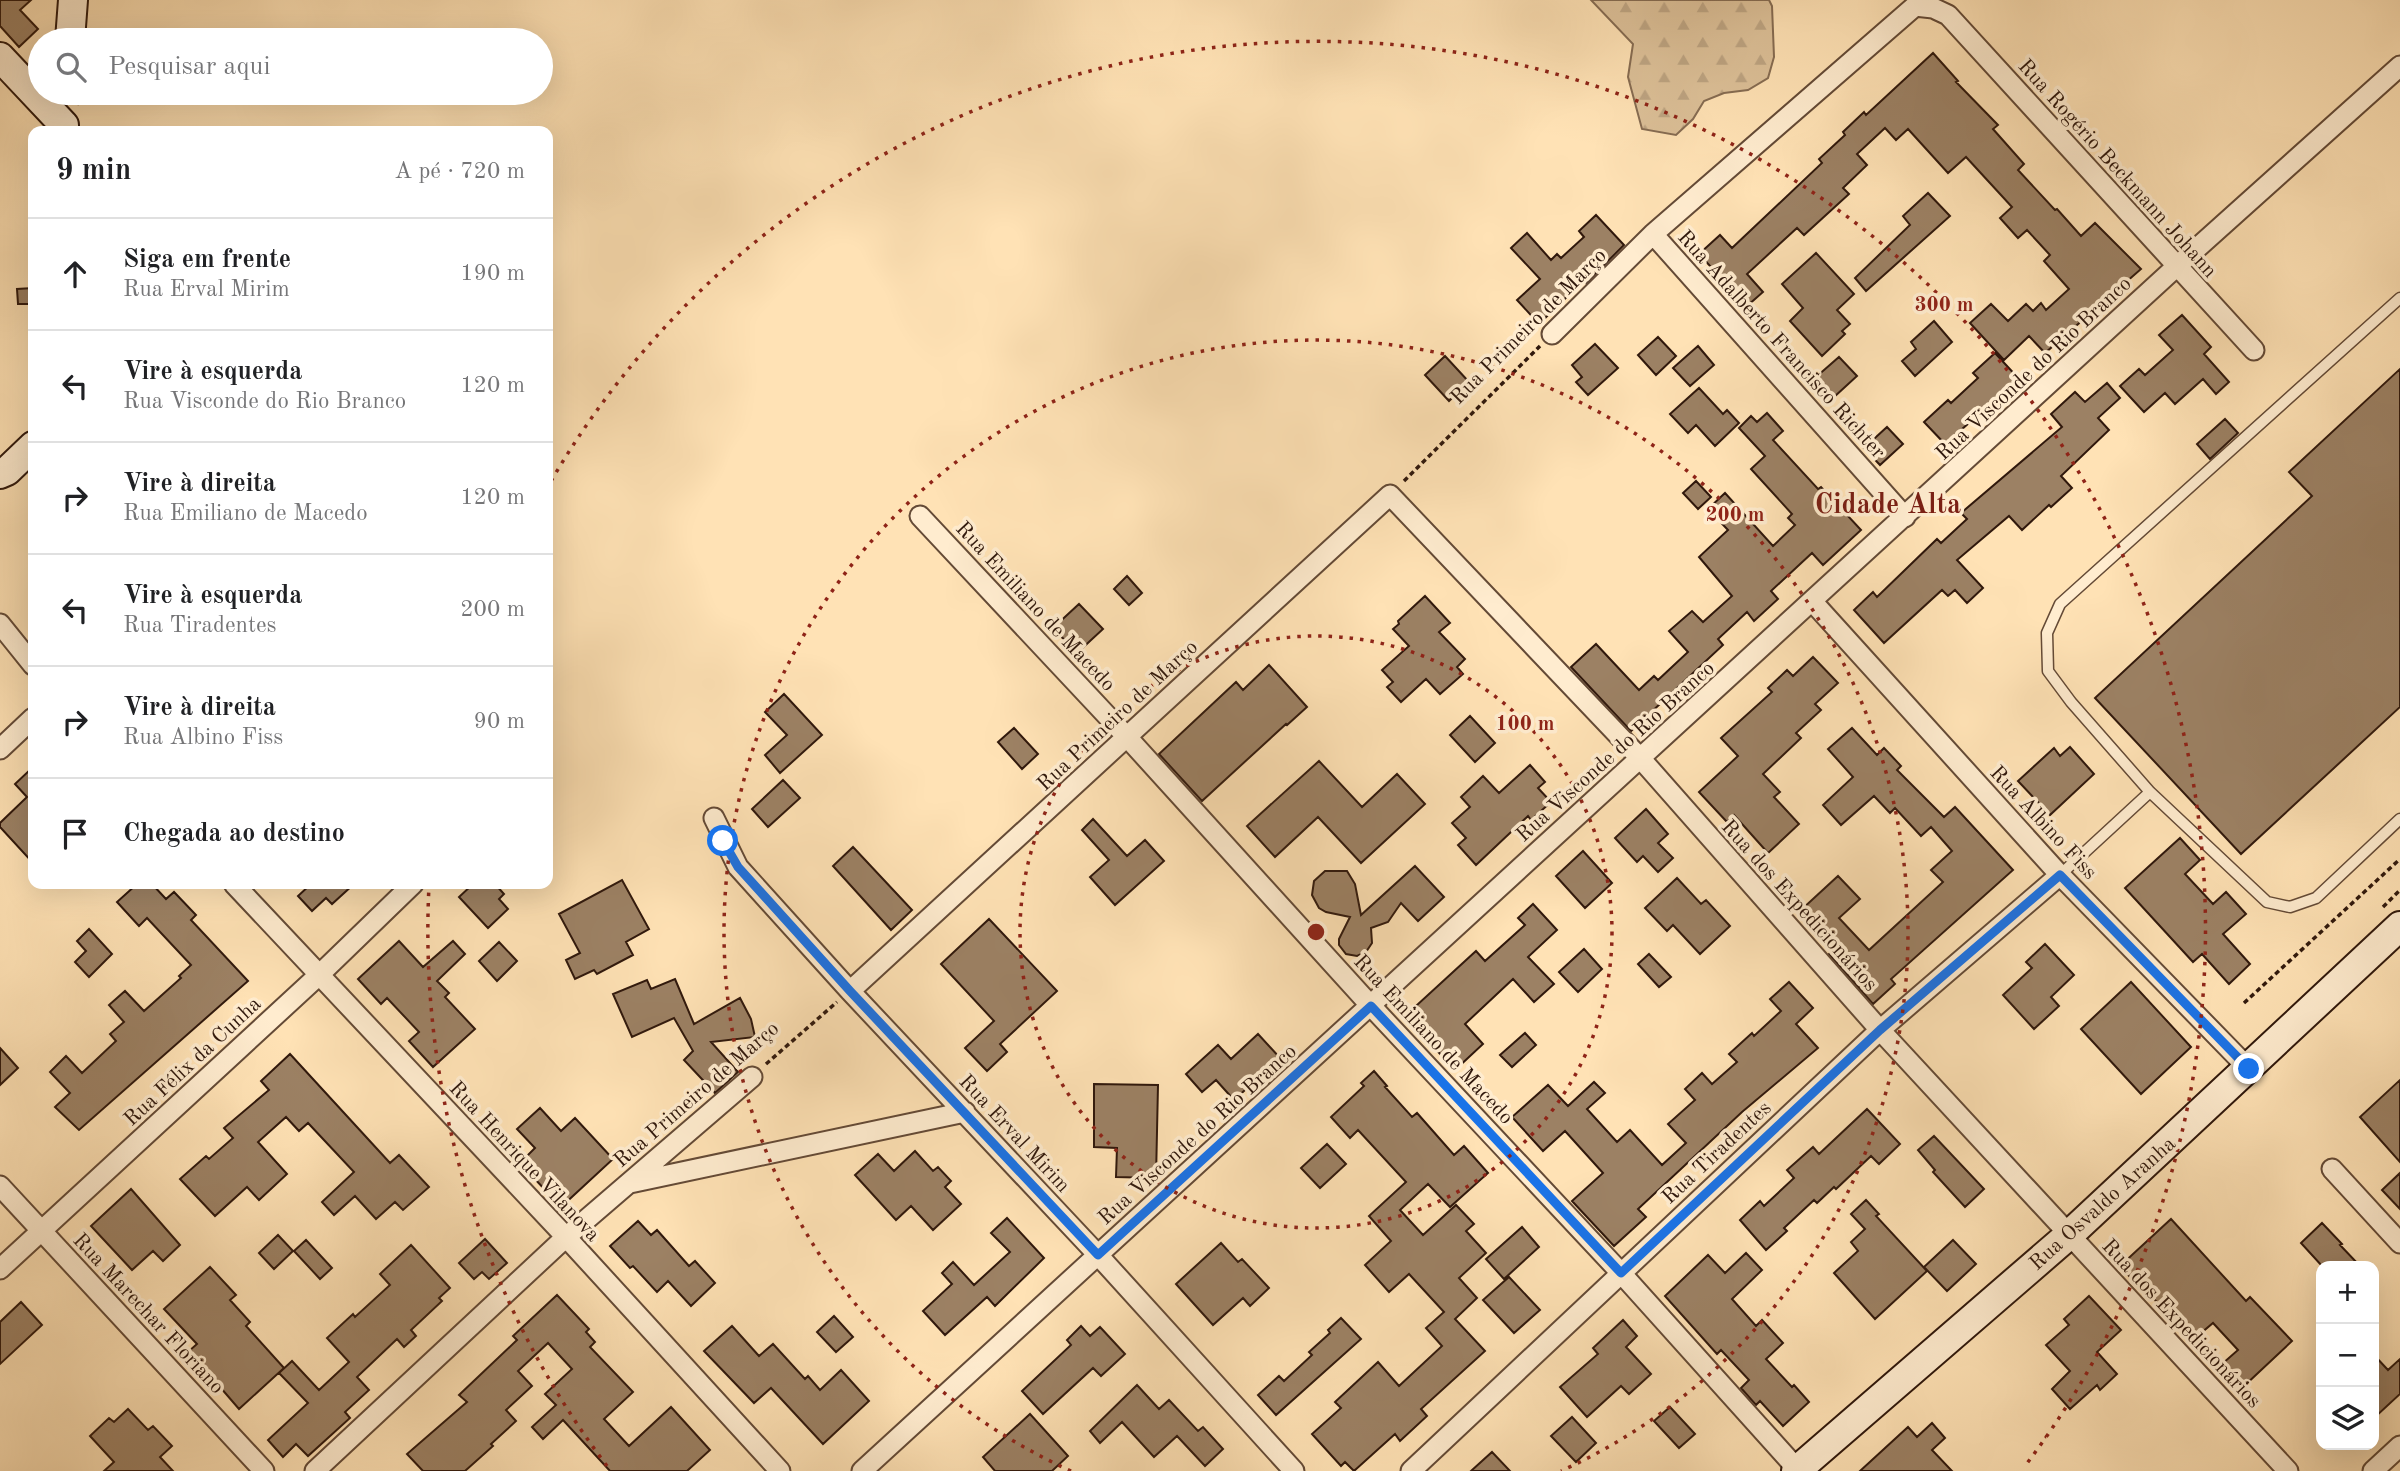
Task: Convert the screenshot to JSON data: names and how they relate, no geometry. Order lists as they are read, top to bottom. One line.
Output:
{"streets":{"main road":["Rua Osvaldo Aranha"],"street":["Rua Rogério Beckmann Johann","Rua Primeiro de Março","Rua Adalberto Francisco Richter","Rua Visconde do Rio Branco","Rua Emiliano de Macedo","Rua Albino Fiss","Rua dos Expedicionários","Rua Félix da Cunha","Rua Erval Mirim","Rua Tiradentes","Rua Henrique Vilanova","Rua Marechar Floriano"]},"crossings":[["Rua Rogério Beckmann Johann","Rua Primeiro de Março"],["Rua Rogério Beckmann Johann","Rua Visconde do Rio Branco"],["Rua Primeiro de Março","Rua Adalberto Francisco Richter"],["Rua Primeiro de Março","Rua Emiliano de Macedo"],["Rua Primeiro de Março","Rua dos Expedicionários"],["Rua Primeiro de Março","Rua Erval Mirim"],["Rua Primeiro de Março","Rua Henrique Vilanova"],["Rua Adalberto Francisco Richter","Rua Visconde do Rio Branco"],["Rua Visconde do Rio Branco","Rua Emiliano de Macedo"],["Rua Visconde do Rio Branco","Rua Albino Fiss"],["Rua Visconde do Rio Branco","Rua dos Expedicionários"],["Rua Visconde do Rio Branco","Rua Erval Mirim"],["Rua Emiliano de Macedo","Rua Tiradentes"],["Rua Emiliano de Macedo","Rua Osvaldo Aranha"],["Rua Albino Fiss","Rua Tiradentes"],["Rua Albino Fiss","Rua Osvaldo Aranha"],["Rua dos Expedicionários","Rua Tiradentes"],["Rua dos Expedicionários","Rua Osvaldo Aranha"],["Rua Félix da Cunha","Rua Henrique Vilanova"],["Rua Félix da Cunha","Rua Marechar Floriano"]],"districts":["Cidade Alta"],"page":{"search":"Pesquisar aqui","heading":["9 min","A pé · 720 m"],"list":[["Siga em frente","Rua Erval Mirim","190 m"],["Vire à esquerda","Rua Visconde do Rio Branco","120 m"],["Vire à direita","Rua Emiliano de Macedo","120 m"],["Vire à esquerda","Rua Tiradentes","200 m"],["Vire à direita","Rua Albino Fiss","90 m"],"Chegada ao destino"],"map_buttons":["+","−"]},"rings":["300 m","200 m","100 m"]}
